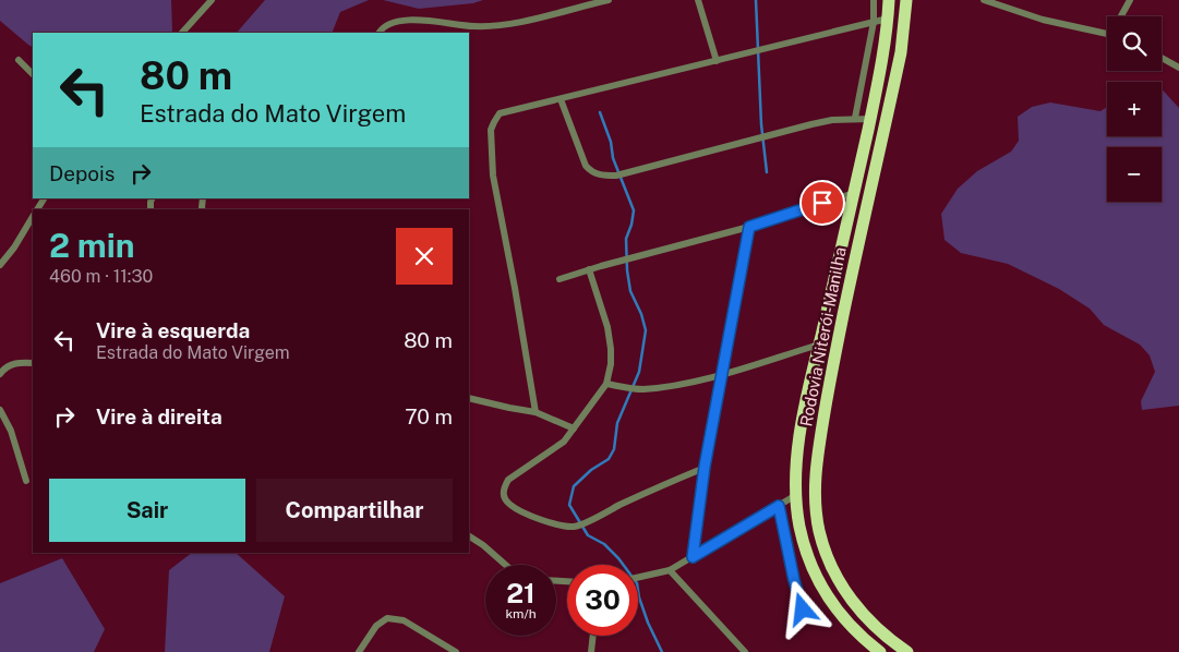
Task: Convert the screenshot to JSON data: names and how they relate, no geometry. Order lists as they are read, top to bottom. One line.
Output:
{"streets":{"highway":["Rodovia Niterói-Manilha"]},"page":{"map_buttons":["+","−"],"turn":["80 m","Estrada do Mato Virgem"],"then":"Depois","heading":["2 min","460 m · 11:30"],"list":[{"name":"Vire à esquerda","note":"Estrada do Mato Virgem","value":"80 m"},{"name":"Vire à direita","value":"70 m"}],"buttons":["Sair","Compartilhar"],"speed":"21 km/h","limit":"30"}}
